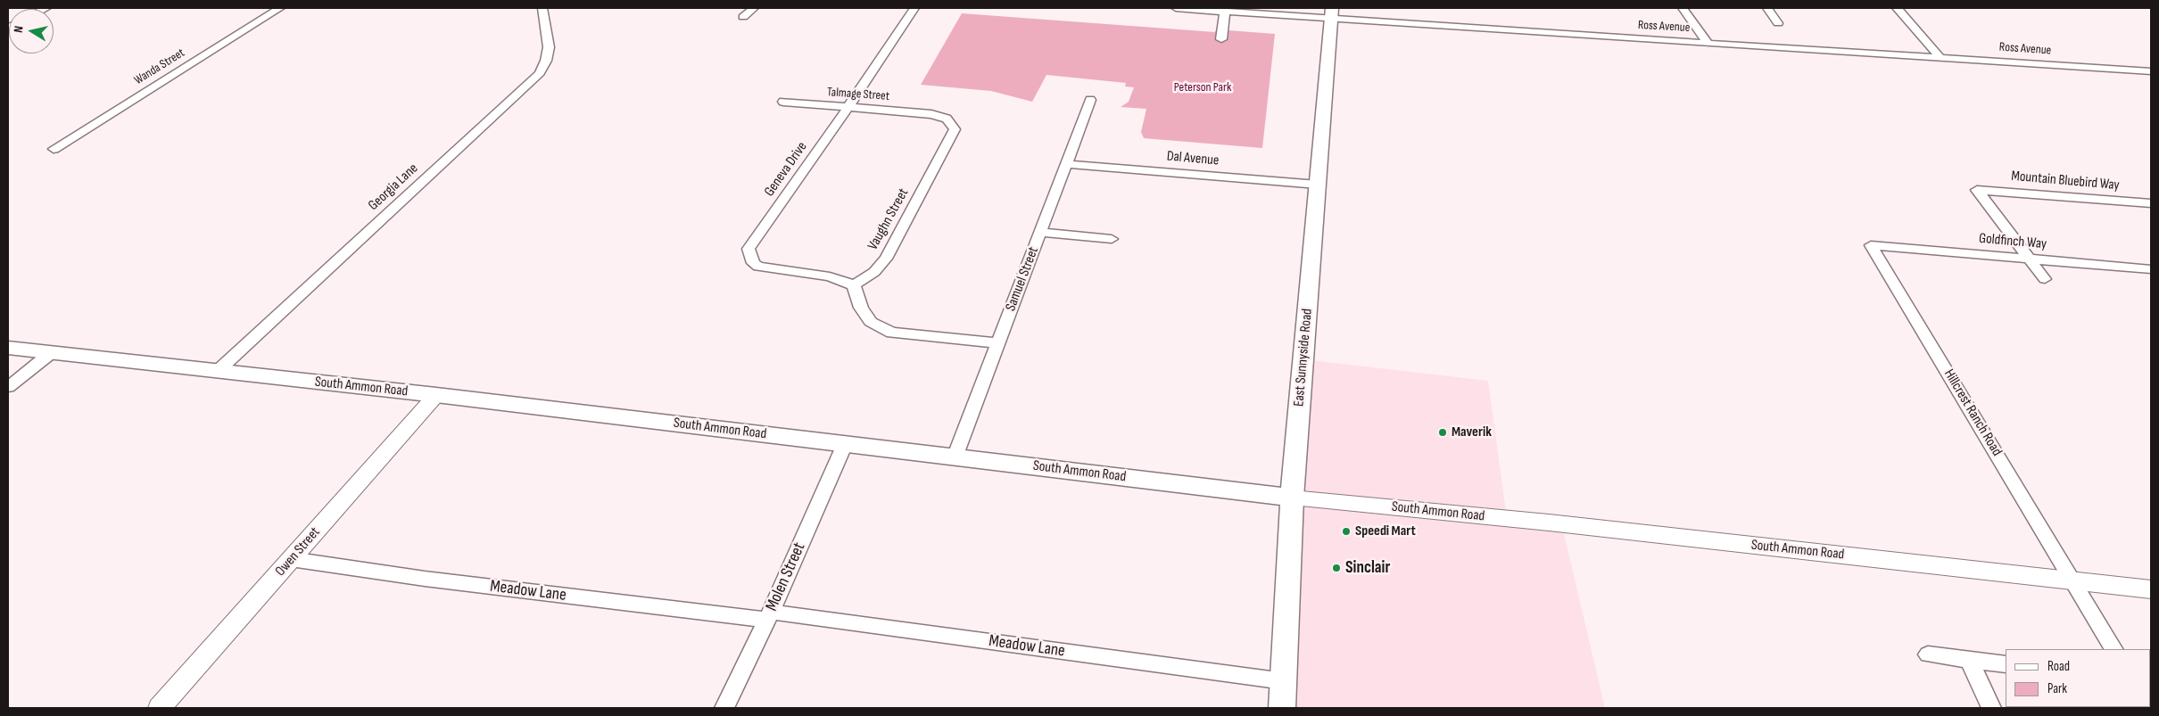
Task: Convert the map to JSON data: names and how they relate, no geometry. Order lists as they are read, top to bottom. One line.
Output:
{"streets":{"main road":["East Sunnyside Road","South Ammon Road"],"street":["Ross Avenue","Wanda Street","Talmage Street","Dal Avenue","Geneva Drive","Mountain Bluebird Way","Georgia Lane","Vaughn Street","Goldfinch Way","Samuel Street","Hillcrest Ranch Road","Owen Street","Molen Street","Meadow Lane"]},"crossings":[["Ross Avenue","East Sunnyside Road"],["Talmage Street","Geneva Drive"],["Talmage Street","Vaughn Street"],["Dal Avenue","Samuel Street"],["Dal Avenue","East Sunnyside Road"],["Geneva Drive","Vaughn Street"],["Mountain Bluebird Way","Goldfinch Way"],["Georgia Lane","South Ammon Road"],["Goldfinch Way","Hillcrest Ranch Road"],["Samuel Street","South Ammon Road"],["East Sunnyside Road","South Ammon Road"],["East Sunnyside Road","Meadow Lane"],["South Ammon Road","Hillcrest Ranch Road"],["South Ammon Road","Owen Street"],["South Ammon Road","Molen Street"],["Owen Street","Meadow Lane"],["Molen Street","Meadow Lane"]],"parks":["Peterson Park"],"places":["Maverik","Speedi Mart","Sinclair"],"legend":["Road","Park"],"north":"left"}
